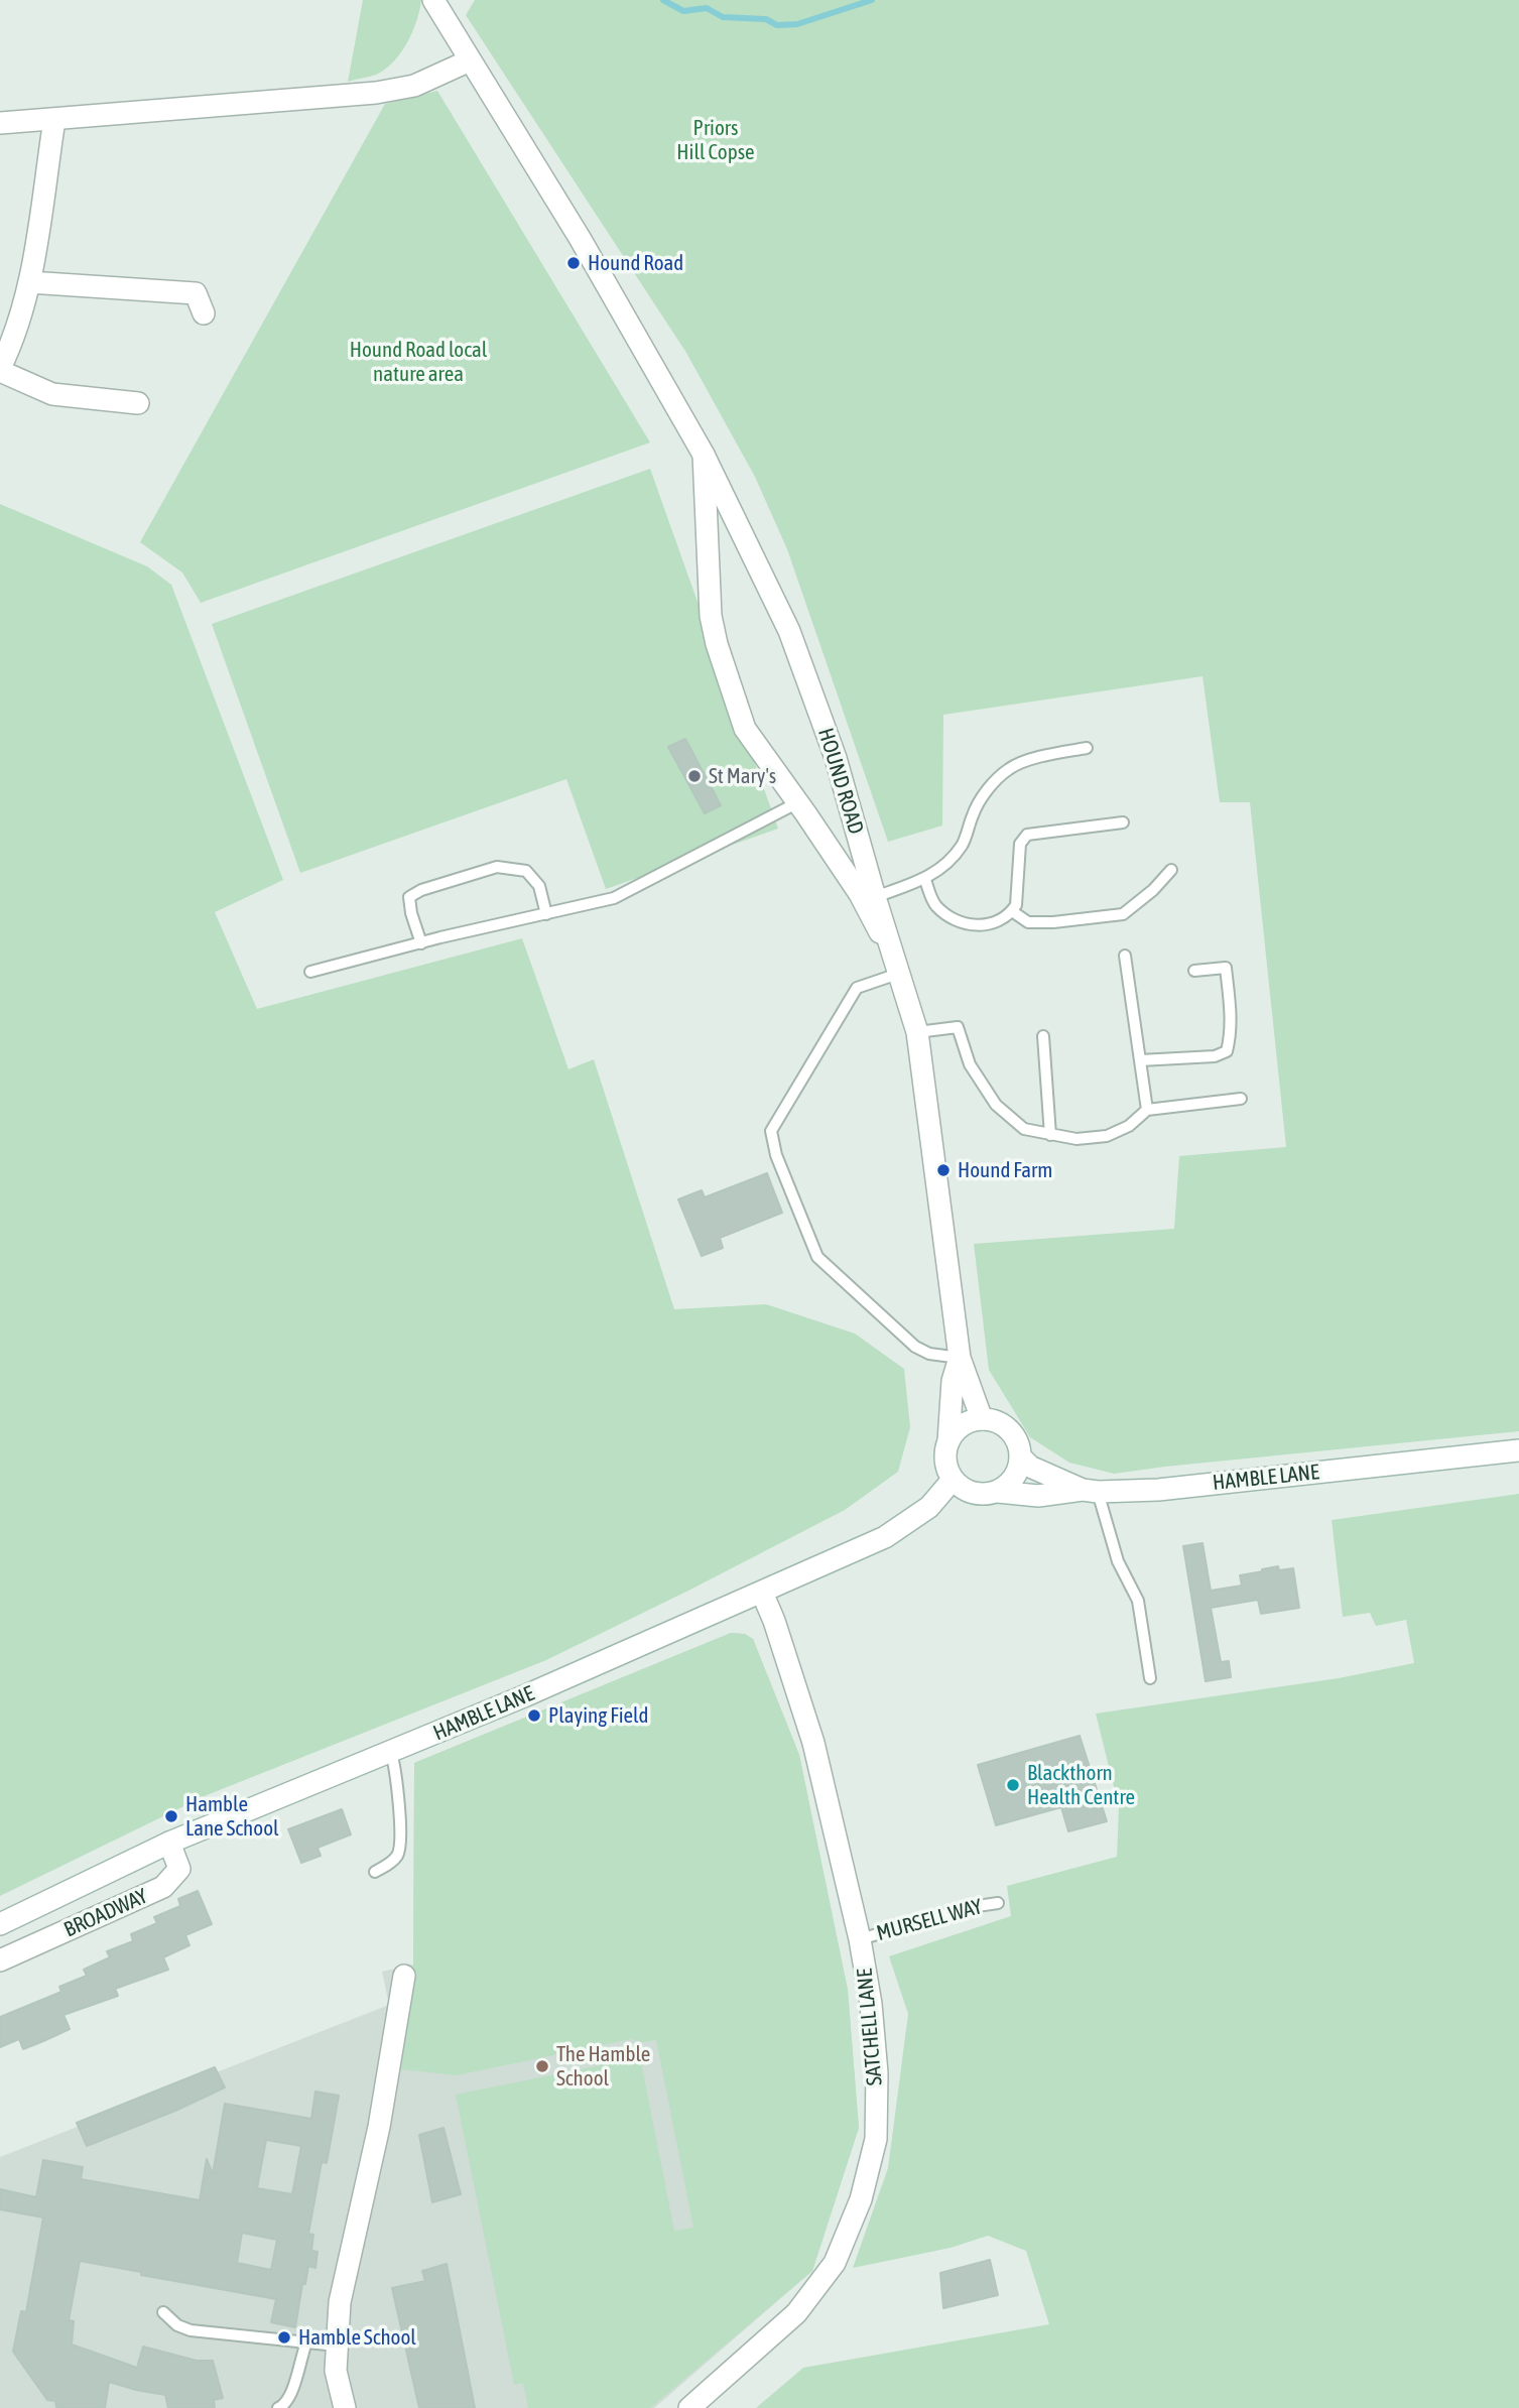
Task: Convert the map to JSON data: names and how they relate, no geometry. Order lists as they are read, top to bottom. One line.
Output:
{"streets":{"street":["HOUND ROAD","HAMBLE LANE","BROADWAY","SATCHELL LANE"],"lane":["MURSELL WAY"]},"crossings":[["HOUND ROAD","HAMBLE LANE"],["HAMBLE LANE","BROADWAY"],["HAMBLE LANE","SATCHELL LANE"],["MURSELL WAY","SATCHELL LANE"]],"parks":["Priors Hill Copse","Hound Road local nature area"],"places":["Hound Road","St Mary's","Hound Farm","Playing Field","Blackthorn Health Centre","Hamble Lane School","The Hamble School","Hamble School"]}
